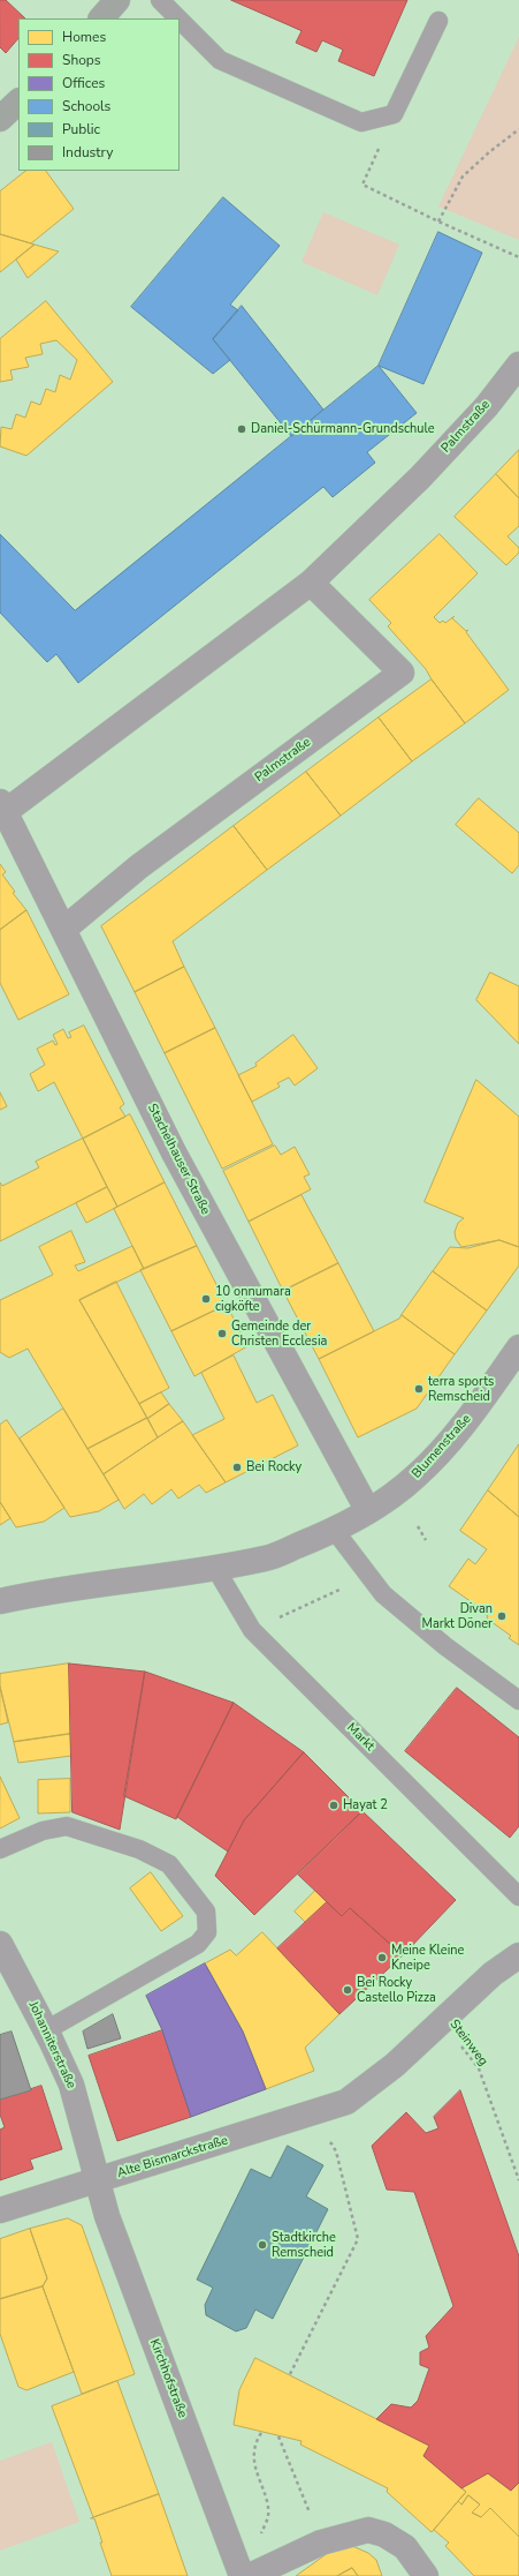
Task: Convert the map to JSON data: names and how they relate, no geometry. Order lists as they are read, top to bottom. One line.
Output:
{"streets":{"street":["Palmstraße","Stachelhauser Straße","Blumenstraße","Johanniterstraße","Alte Bismarckstraße","Kirchhofstraße"],"lane":["Markt"],"path":["Steinweg"]},"crossings":[["Palmstraße","Stachelhauser Straße"],["Stachelhauser Straße","Blumenstraße"],["Steinweg","Alte Bismarckstraße"],["Johanniterstraße","Alte Bismarckstraße"],["Johanniterstraße","Kirchhofstraße"],["Alte Bismarckstraße","Kirchhofstraße"]],"places":["Daniel-Schürmann-Grundschule","10 onnumara cigköfte","Gemeinde der Christen Ecclesia","terra sports Remscheid","Bei Rocky","Divan Markt Döner","Hayat 2","Meine Kleine Kneipe","Bei Rocky Castello Pizza","Stadtkirche Remscheid"],"legend":["Homes","Shops","Offices","Schools","Public","Industry"]}
